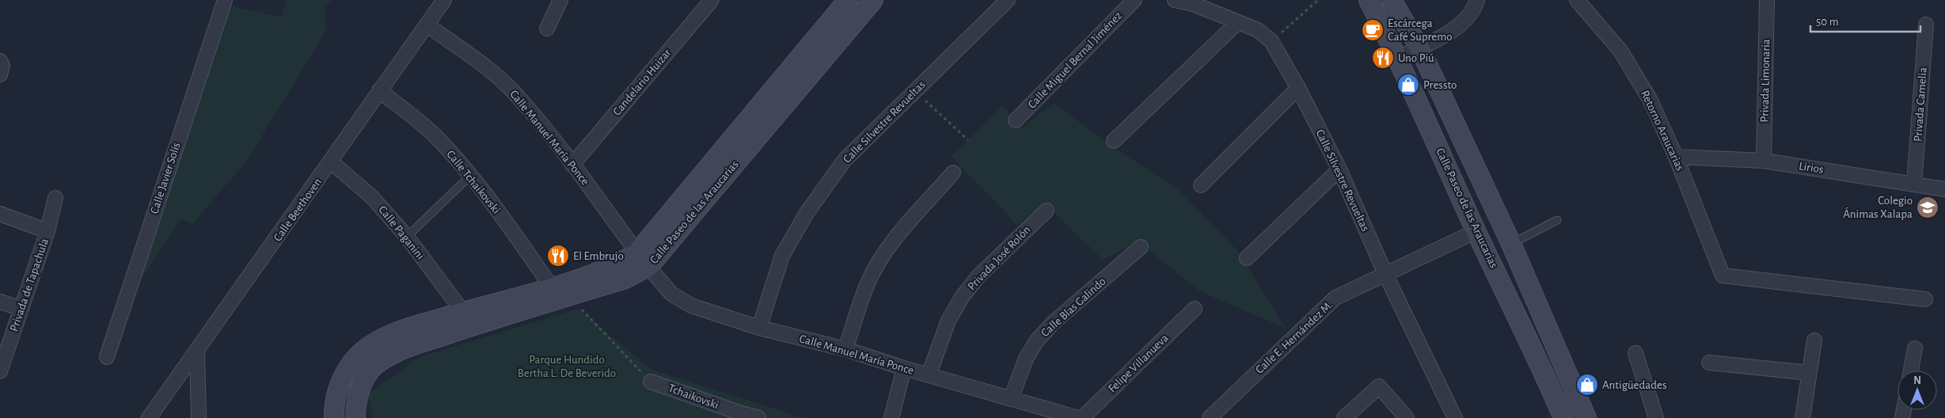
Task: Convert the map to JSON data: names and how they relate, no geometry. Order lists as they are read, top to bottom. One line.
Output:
{"streets":{"main road":["Calle Paseo de las Araucarias"],"street":["Calle Miguel Bernal Jiménez","Privada Limonaria","Candelario Huizar","Privada Camelia","Calle Silvestre Revueltas","Retorno Araucarias","Calle Manuel María Ponce","Lirios","Calle Javier Solís","Calle Tchaikovski","Calle Beethoven","Calle Paganini","Privada José Rolón","Privada de Tapachula","Calle Blas Galindo","Calle E. Hernández M.","Felipe Villanueva","Tchaikovski"]},"crossings":[["Privada Limonaria","Lirios"],["Candelario Huizar","Calle Manuel María Ponce"],["Privada Camelia","Lirios"],["Calle Silvestre Revueltas","Calle Manuel María Ponce"],["Calle Silvestre Revueltas","Calle E. Hernández M."],["Retorno Araucarias","Lirios"],["Calle Manuel María Ponce","Calle Paseo de las Araucarias"],["Calle Manuel María Ponce","Calle Beethoven"],["Calle Manuel María Ponce","Privada José Rolón"],["Calle Manuel María Ponce","Calle Blas Galindo"],["Calle Tchaikovski","Calle Paseo de las Araucarias"],["Calle Tchaikovski","Calle Beethoven"],["Calle Paseo de las Araucarias","Calle Paganini"],["Calle Paseo de las Araucarias","Calle E. Hernández M."],["Calle Beethoven","Calle Paganini"]],"parks":["Parque Hundido Bertha L. De Beverido"],"places":{"cafe":["Escárcega Café Supremo"],"restaurant":["Uno Piú","El Embrujo"],"shop":["Pressto","Antigüedades"],"school or university":["Colegio Ánimas Xalapa"]},"scale_bar":"50 m","north":"top"}
